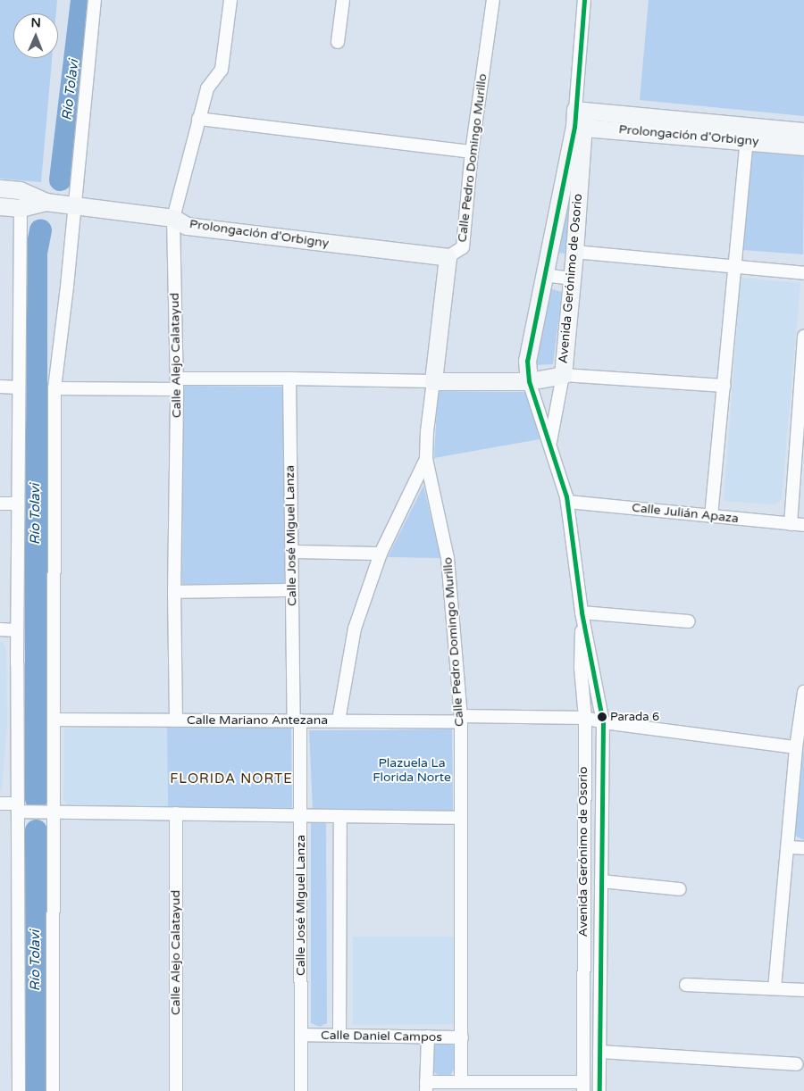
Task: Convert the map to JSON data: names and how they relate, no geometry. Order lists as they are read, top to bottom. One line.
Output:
{"streets":{"street":["Prolongación d'Orbigny","Calle Pedro Domingo Murillo","Avenida Gerónimo de Osorio","Calle Alejo Calatayud","Calle Julián Apaza","Calle José Miguel Lanza","Calle Mariano Antezana","Calle Daniel Campos"]},"crossings":[["Prolongación d'Orbigny","Calle Pedro Domingo Murillo"],["Prolongación d'Orbigny","Avenida Gerónimo de Osorio"],["Prolongación d'Orbigny","Calle Alejo Calatayud"],["Calle Pedro Domingo Murillo","Calle Mariano Antezana"],["Calle Pedro Domingo Murillo","Calle Daniel Campos"],["Avenida Gerónimo de Osorio","Calle Julián Apaza"],["Avenida Gerónimo de Osorio","Calle Mariano Antezana"],["Calle Alejo Calatayud","Calle Mariano Antezana"],["Calle José Miguel Lanza","Calle Mariano Antezana"],["Calle José Miguel Lanza","Calle Daniel Campos"]],"districts":["FLORIDA NORTE"],"water":["Río Tolavi"],"parks":["Plazuela La Florida Norte"],"places":["Parada 6"],"north":"top"}
